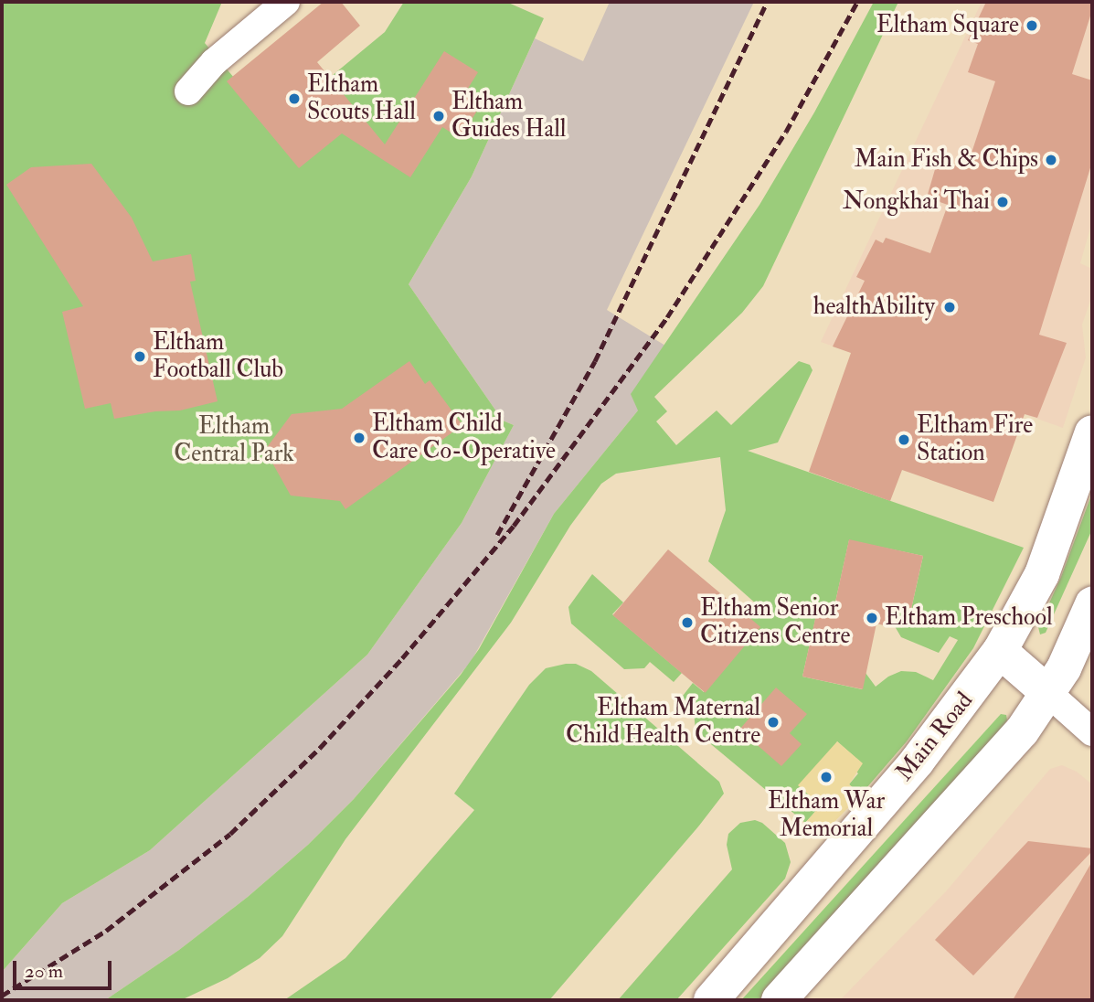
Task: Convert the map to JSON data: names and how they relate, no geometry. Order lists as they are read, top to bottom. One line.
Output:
{"streets":{"main road":["Main Road"]},"parks":["Eltham Central Park"],"places":["Eltham Square","Eltham Scouts Hall","Eltham Guides Hall","Main Fish & Chips","Nongkhai Thai","healthAbility","Eltham Football Club","Eltham Child Care Co-Operative","Eltham Fire Station","Eltham Preschool","Eltham Senior Citizens Centre","Eltham Maternal Child Health Centre","Eltham War Memorial"],"scale_bar":"20 m"}
